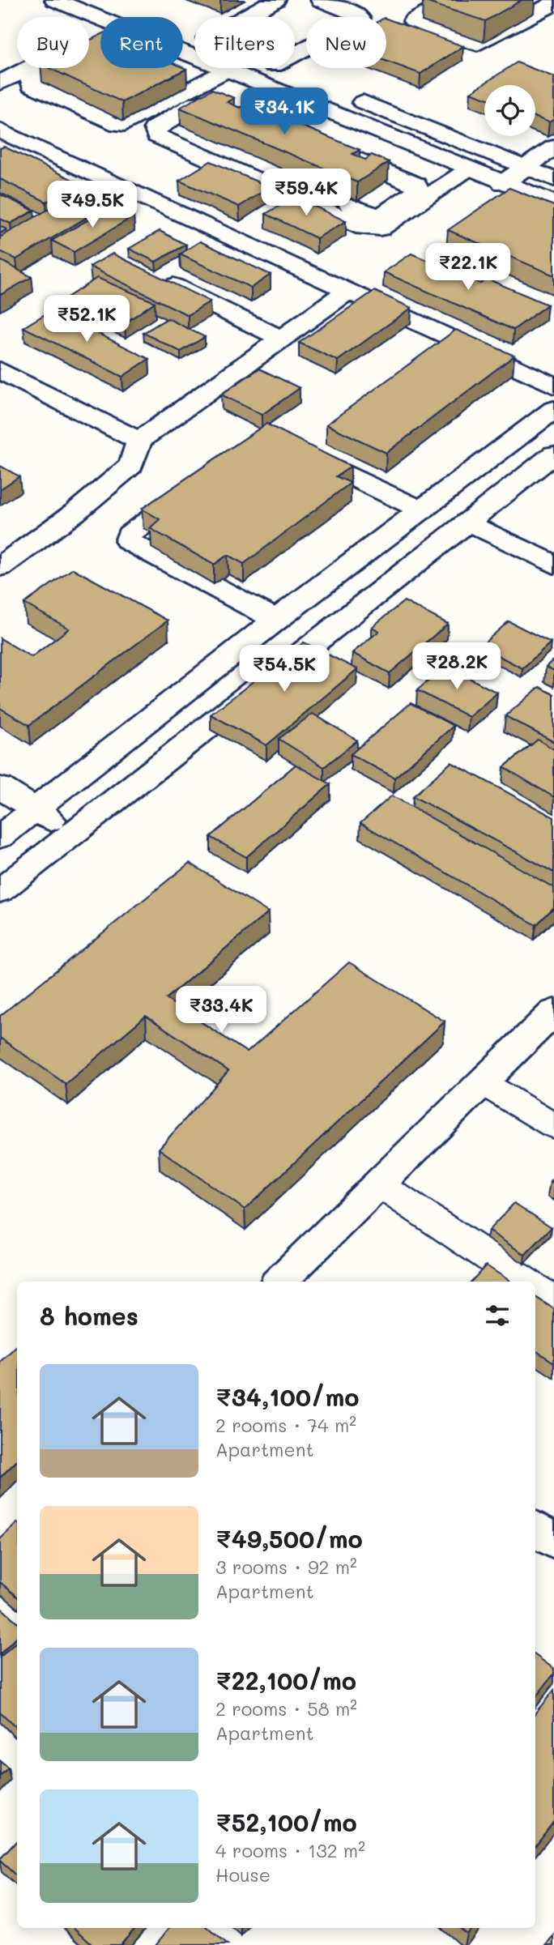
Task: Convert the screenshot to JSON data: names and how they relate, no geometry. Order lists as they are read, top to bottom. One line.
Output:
{"page":{"chip":["Buy","Rent","Filters","New"],"price":["₹34.1K","₹59.4K","₹49.5K","₹22.1K","₹52.1K","₹28.2K","₹54.5K","₹33.4K"],"heading":"8 homes","list":[{"name":"₹34,100/mo","note":"2 rooms · 74 m² · Apartment"},{"name":"₹49,500/mo","note":"3 rooms · 92 m² · Apartment"},{"name":"₹22,100/mo","note":"2 rooms · 58 m² · Apartment"},{"name":"₹52,100/mo","note":"4 rooms · 132 m² · House"}]}}
